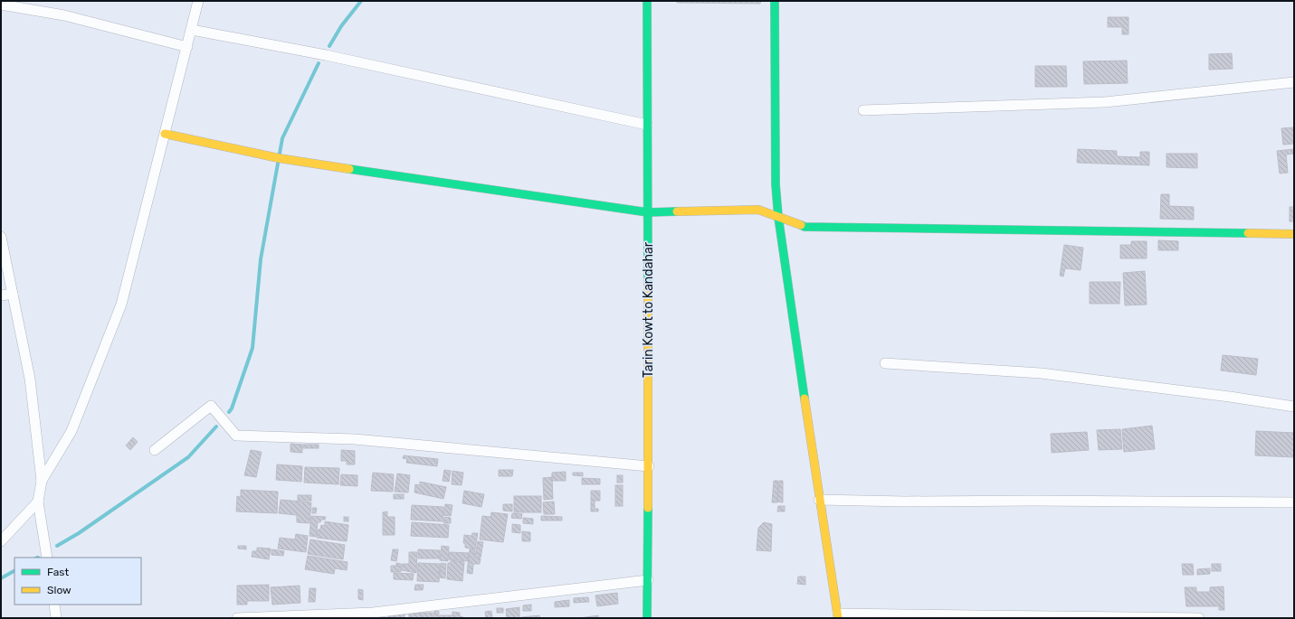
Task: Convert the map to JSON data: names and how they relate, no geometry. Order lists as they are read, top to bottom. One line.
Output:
{"streets":{"street":["Tarin Kowt to Kandahar"]},"legend":["Fast","Slow"]}
